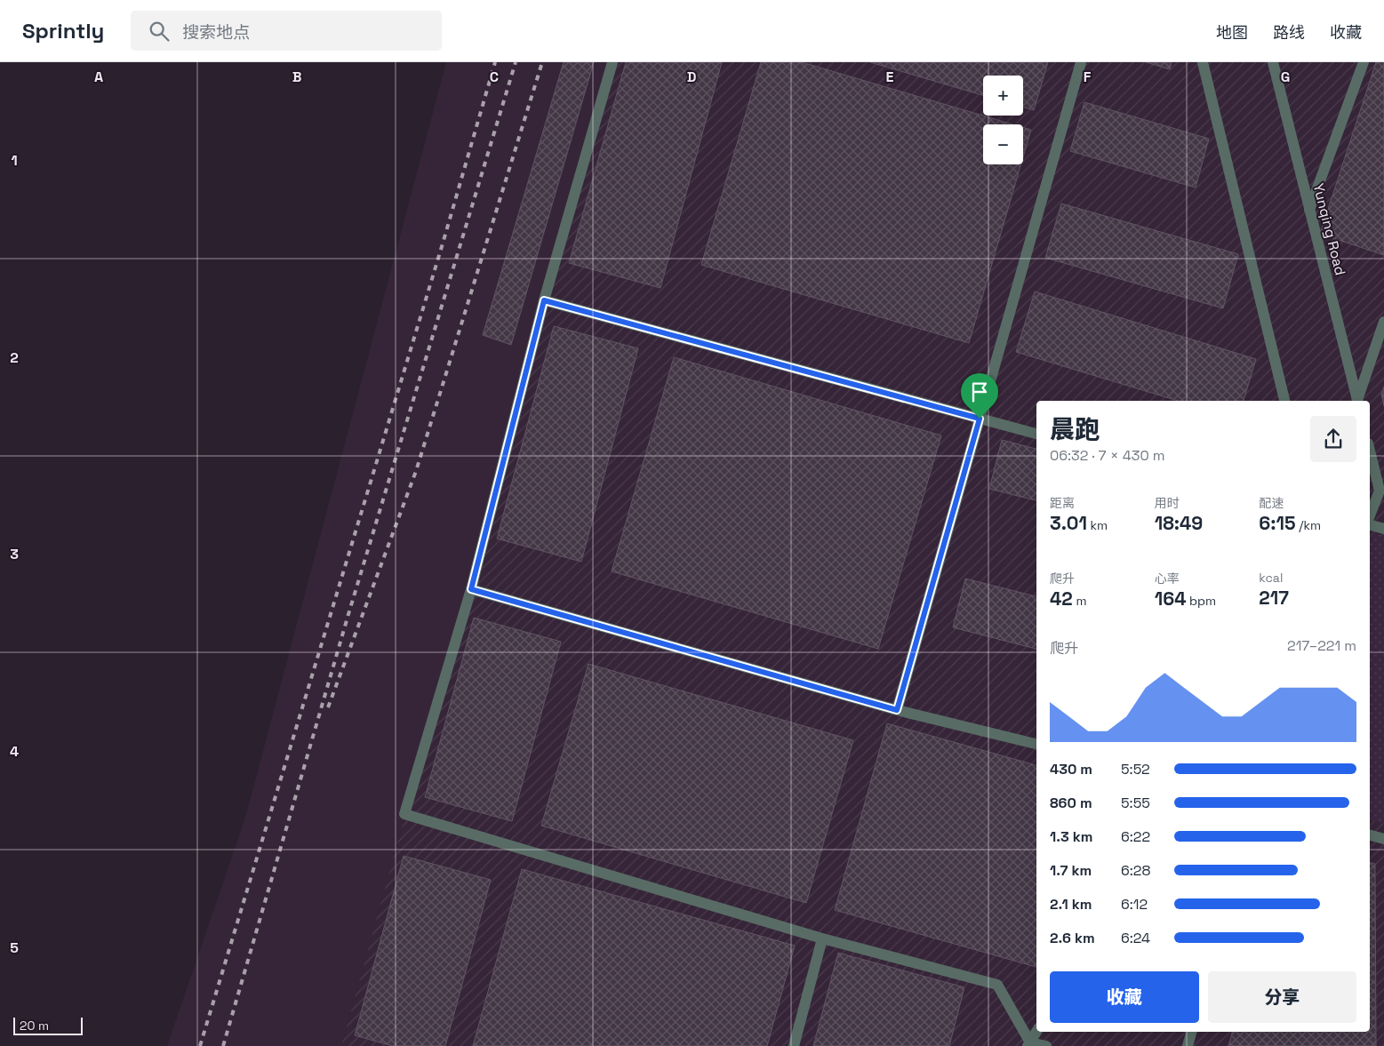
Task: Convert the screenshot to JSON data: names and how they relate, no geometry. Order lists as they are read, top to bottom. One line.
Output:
{"streets":{"street":["Yunqing Road"]},"scale_bar":"20 m","page":{"header":"Sprintly","search":"搜索地点","nav":["地图","路线","收藏"],"map_buttons":["+","−"],"heading":["晨跑","06:32 · 7 × 430 m"],"stats":[["距离","3.01 km"],["用时","18:49"],["配速","6:15 /km"],["爬升","42 m"],["心率","164 bpm"],["kcal","217"]],"chart":["爬升","217–221 m"],"list":[{"name":"430 m","note":"5:52"},{"name":"860 m","note":"5:55"},{"name":"1.3 km","note":"6:22"},{"name":"1.7 km","note":"6:28"},{"name":"2.1 km","note":"6:12"},{"name":"2.6 km","note":"6:24"}],"buttons":["收藏","分享"],"scale":"20 m"},"grid":{"columns":["A","B","C","D","E","F","G"],"rows":["1","2","3","4","5"]}}
